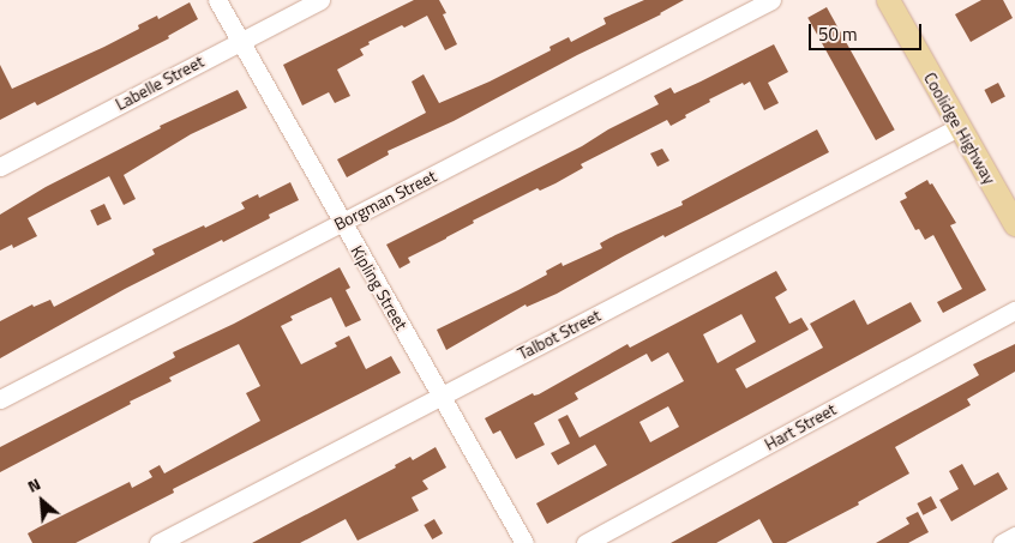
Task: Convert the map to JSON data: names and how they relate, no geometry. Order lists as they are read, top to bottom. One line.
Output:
{"streets":{"main road":["Coolidge Highway"],"street":["Labelle Street","Borgman Street","Kipling Street","Talbot Street","Hart Street"]},"crossings":[["Labelle Street","Kipling Street"],["Coolidge Highway","Talbot Street"],["Borgman Street","Kipling Street"],["Kipling Street","Talbot Street"]],"scale_bar":"50 m","north":"top left"}
